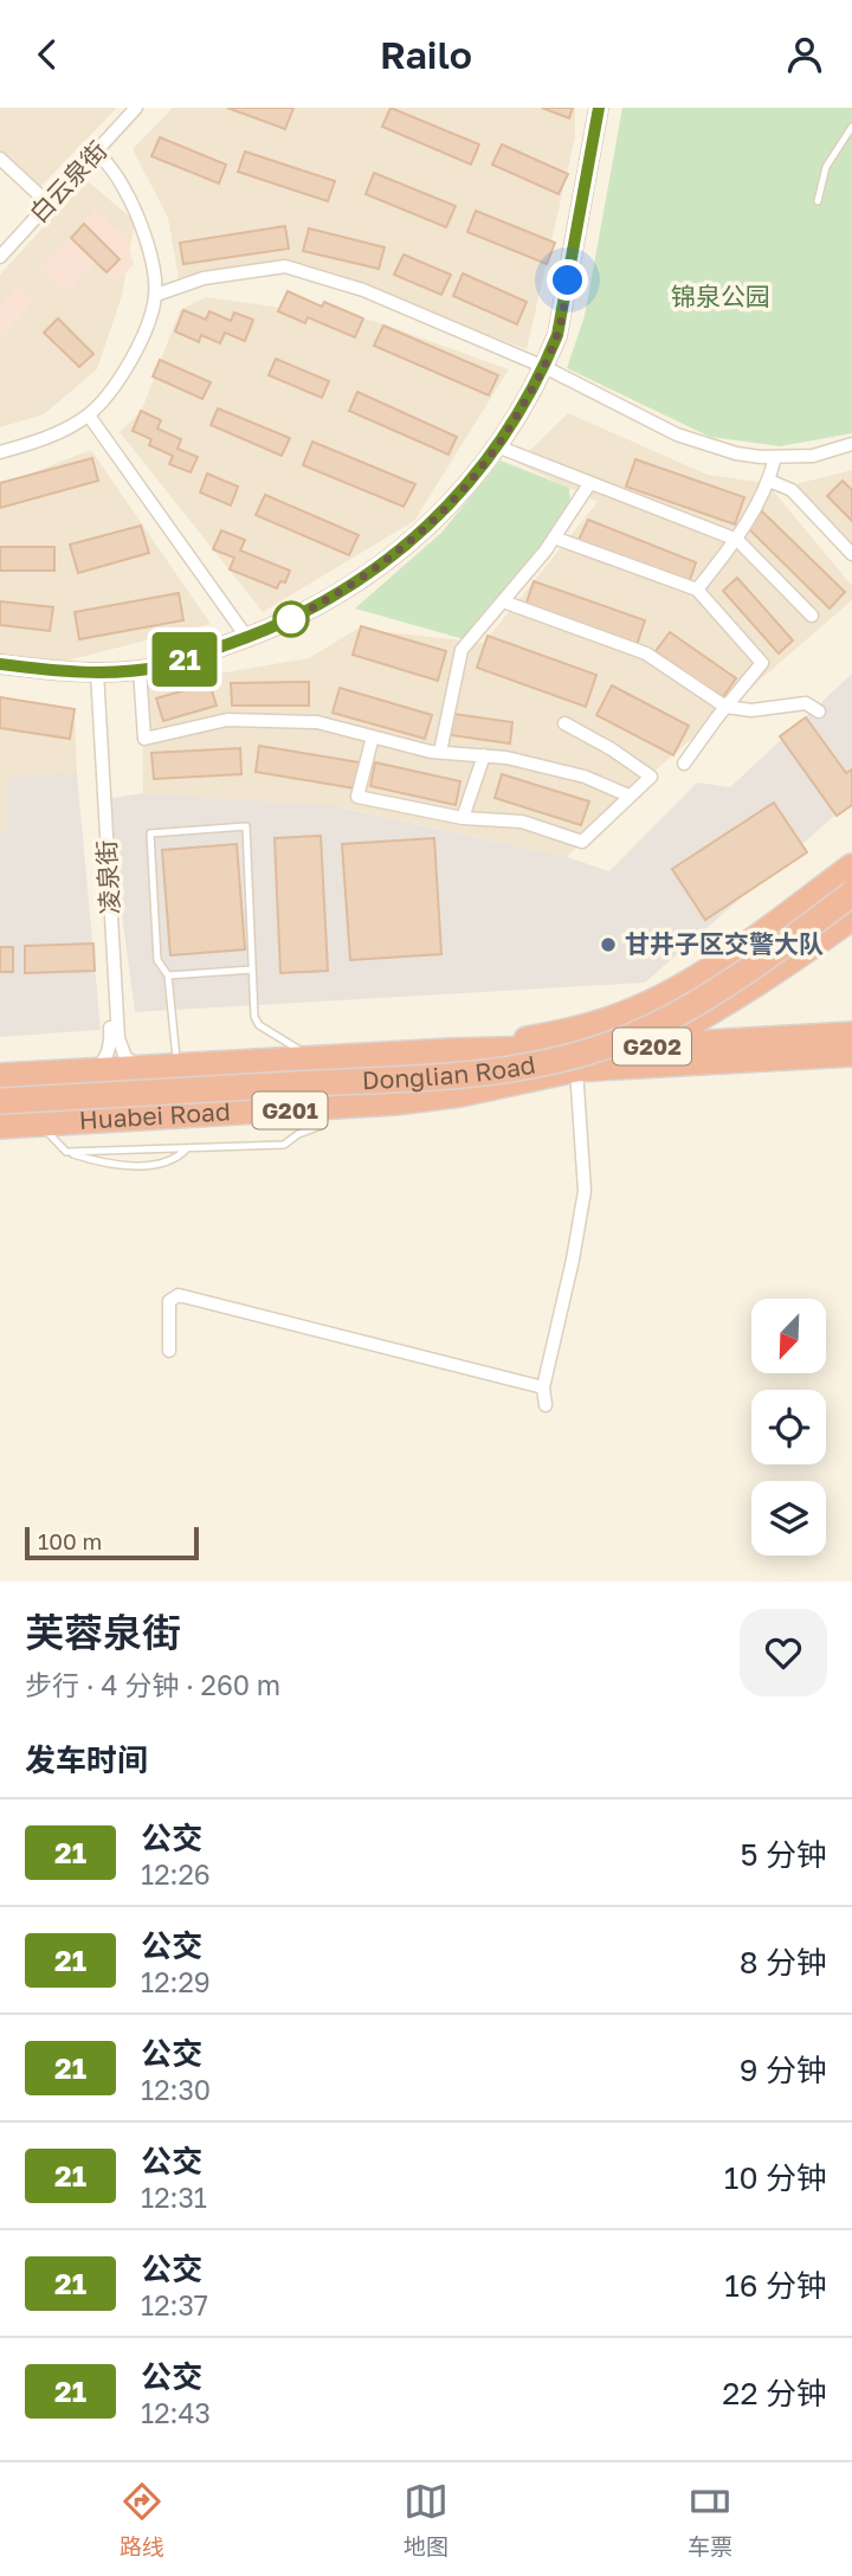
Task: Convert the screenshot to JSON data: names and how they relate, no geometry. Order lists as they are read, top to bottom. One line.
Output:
{"streets":{"highway":["G202","Donglian Road","G201","Huabei Road"],"street":["白云泉街","凌泉街"]},"crossings":[["凌泉街","Huabei Road"],["G201","Huabei Road"]],"parks":["锦泉公园"],"places":["甘井子区交警大队"],"lines":["bus line 21"],"scale_bar":"100 m","north":"bottom left","page":{"header":"Railo","on_map":"21","scale":"100 m","heading":[["芙蓉泉街","步行 · 4 分钟 · 260 m"],"发车时间"],"list":[{"mark":"21","name":"公交","note":"12:26","value":"5 分钟"},{"mark":"21","name":"公交","note":"12:29","value":"8 分钟"},{"mark":"21","name":"公交","note":"12:30","value":"9 分钟"},{"mark":"21","name":"公交","note":"12:31","value":"10 分钟"},{"mark":"21","name":"公交","note":"12:37","value":"16 分钟"},{"mark":"21","name":"公交","note":"12:43","value":"22 分钟"}],"tabs":["路线","地图","车票"]}}
